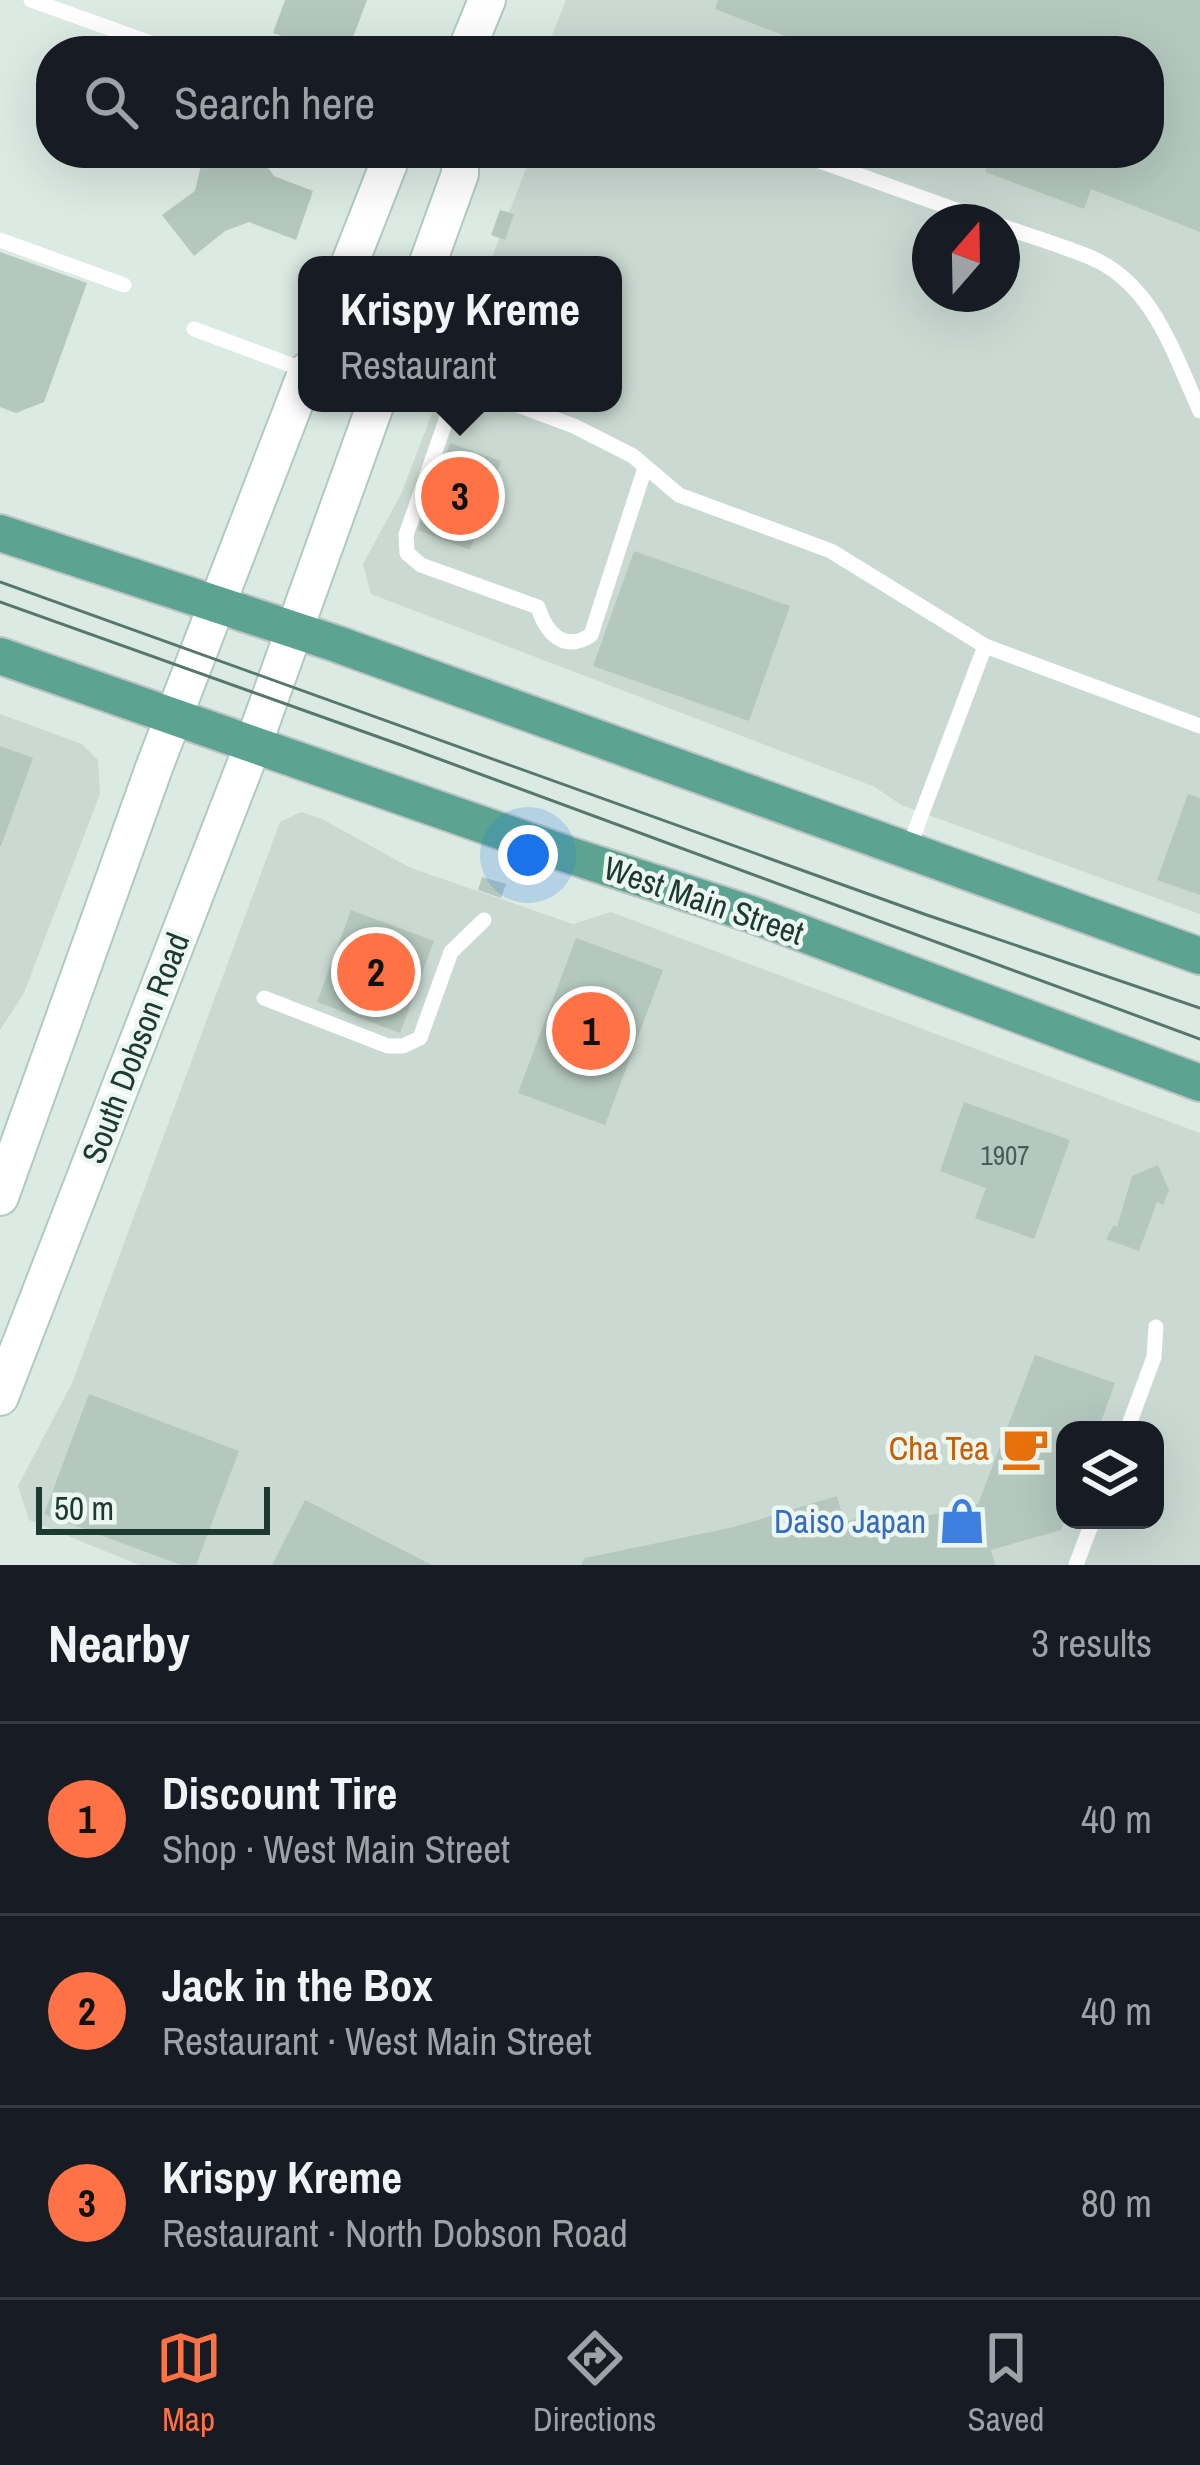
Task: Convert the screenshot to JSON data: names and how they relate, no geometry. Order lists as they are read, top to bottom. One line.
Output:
{"streets":{"main road":["West Main Street","South Dobson Road"]},"crossings":[["West Main Street","South Dobson Road"]],"places":{"cafe":["Cha Tea"],"shop":["Daiso Japan"]},"house_numbers":["1907"],"scale_bar":"50 m","north":"top","page":{"search":"Search here","popup":["Krispy Kreme","Restaurant"],"pins":["3","2","1"],"scale":"50 m","heading":["Nearby","3 results"],"list":[{"mark":"1","name":"Discount Tire","note":"Shop · West Main Street","value":"40 m"},{"mark":"2","name":"Jack in the Box","note":"Restaurant · West Main Street","value":"40 m"},{"mark":"3","name":"Krispy Kreme","note":"Restaurant · North Dobson Road","value":"80 m"}],"nav":["Map","Directions","Saved"]}}
